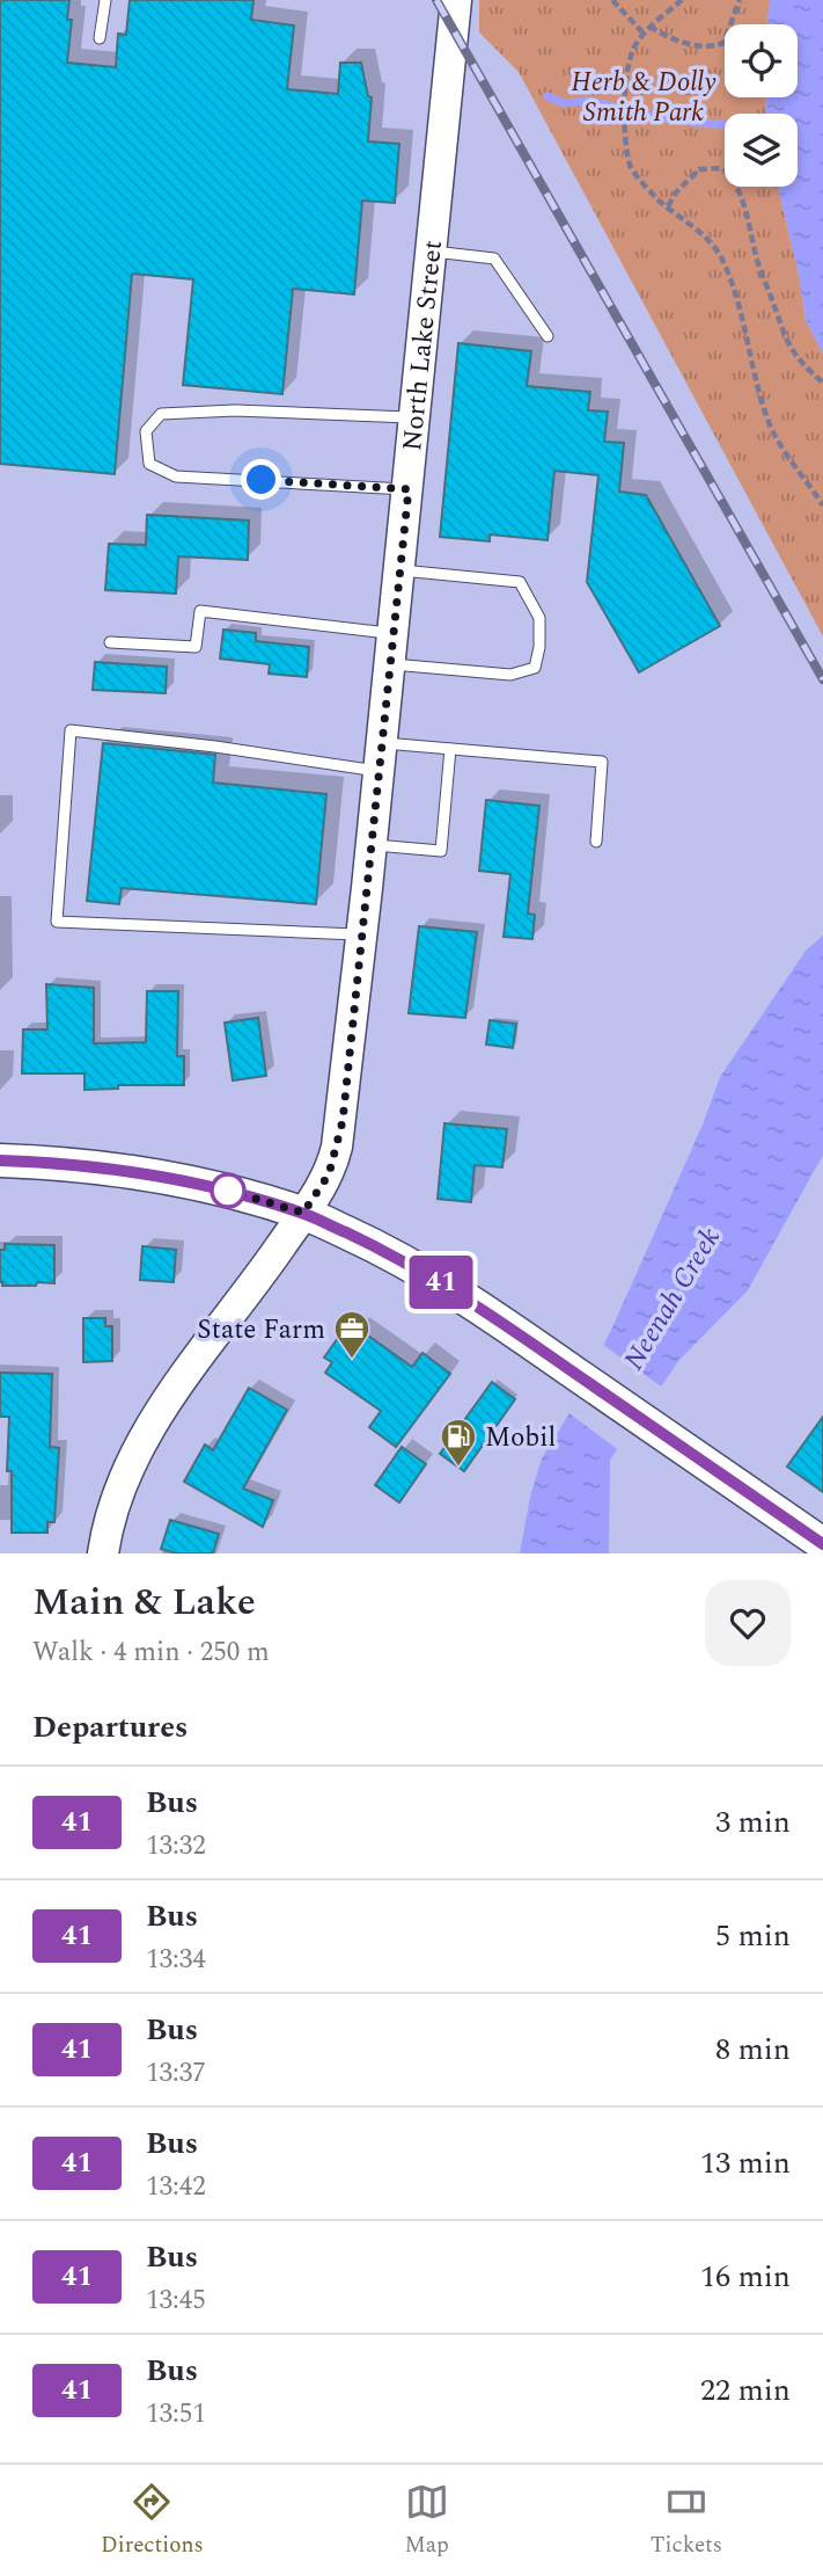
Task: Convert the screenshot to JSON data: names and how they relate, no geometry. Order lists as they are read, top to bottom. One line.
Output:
{"streets":{"main road":["North Lake Street"]},"water":["Neenah Creek"],"parks":["Herb & Dolly Smith Park"],"places":{"office":["State Farm"],"fuel station":["Mobil"]},"lines":["bus line 41"],"page":{"on_map":"41","heading":[["Main & Lake","Walk · 4 min · 250 m"],"Departures"],"list":[{"mark":"41","name":"Bus","note":"13:32","value":"3 min"},{"mark":"41","name":"Bus","note":"13:34","value":"5 min"},{"mark":"41","name":"Bus","note":"13:37","value":"8 min"},{"mark":"41","name":"Bus","note":"13:42","value":"13 min"},{"mark":"41","name":"Bus","note":"13:45","value":"16 min"},{"mark":"41","name":"Bus","note":"13:51","value":"22 min"}],"tabs":["Directions","Map","Tickets"]}}
